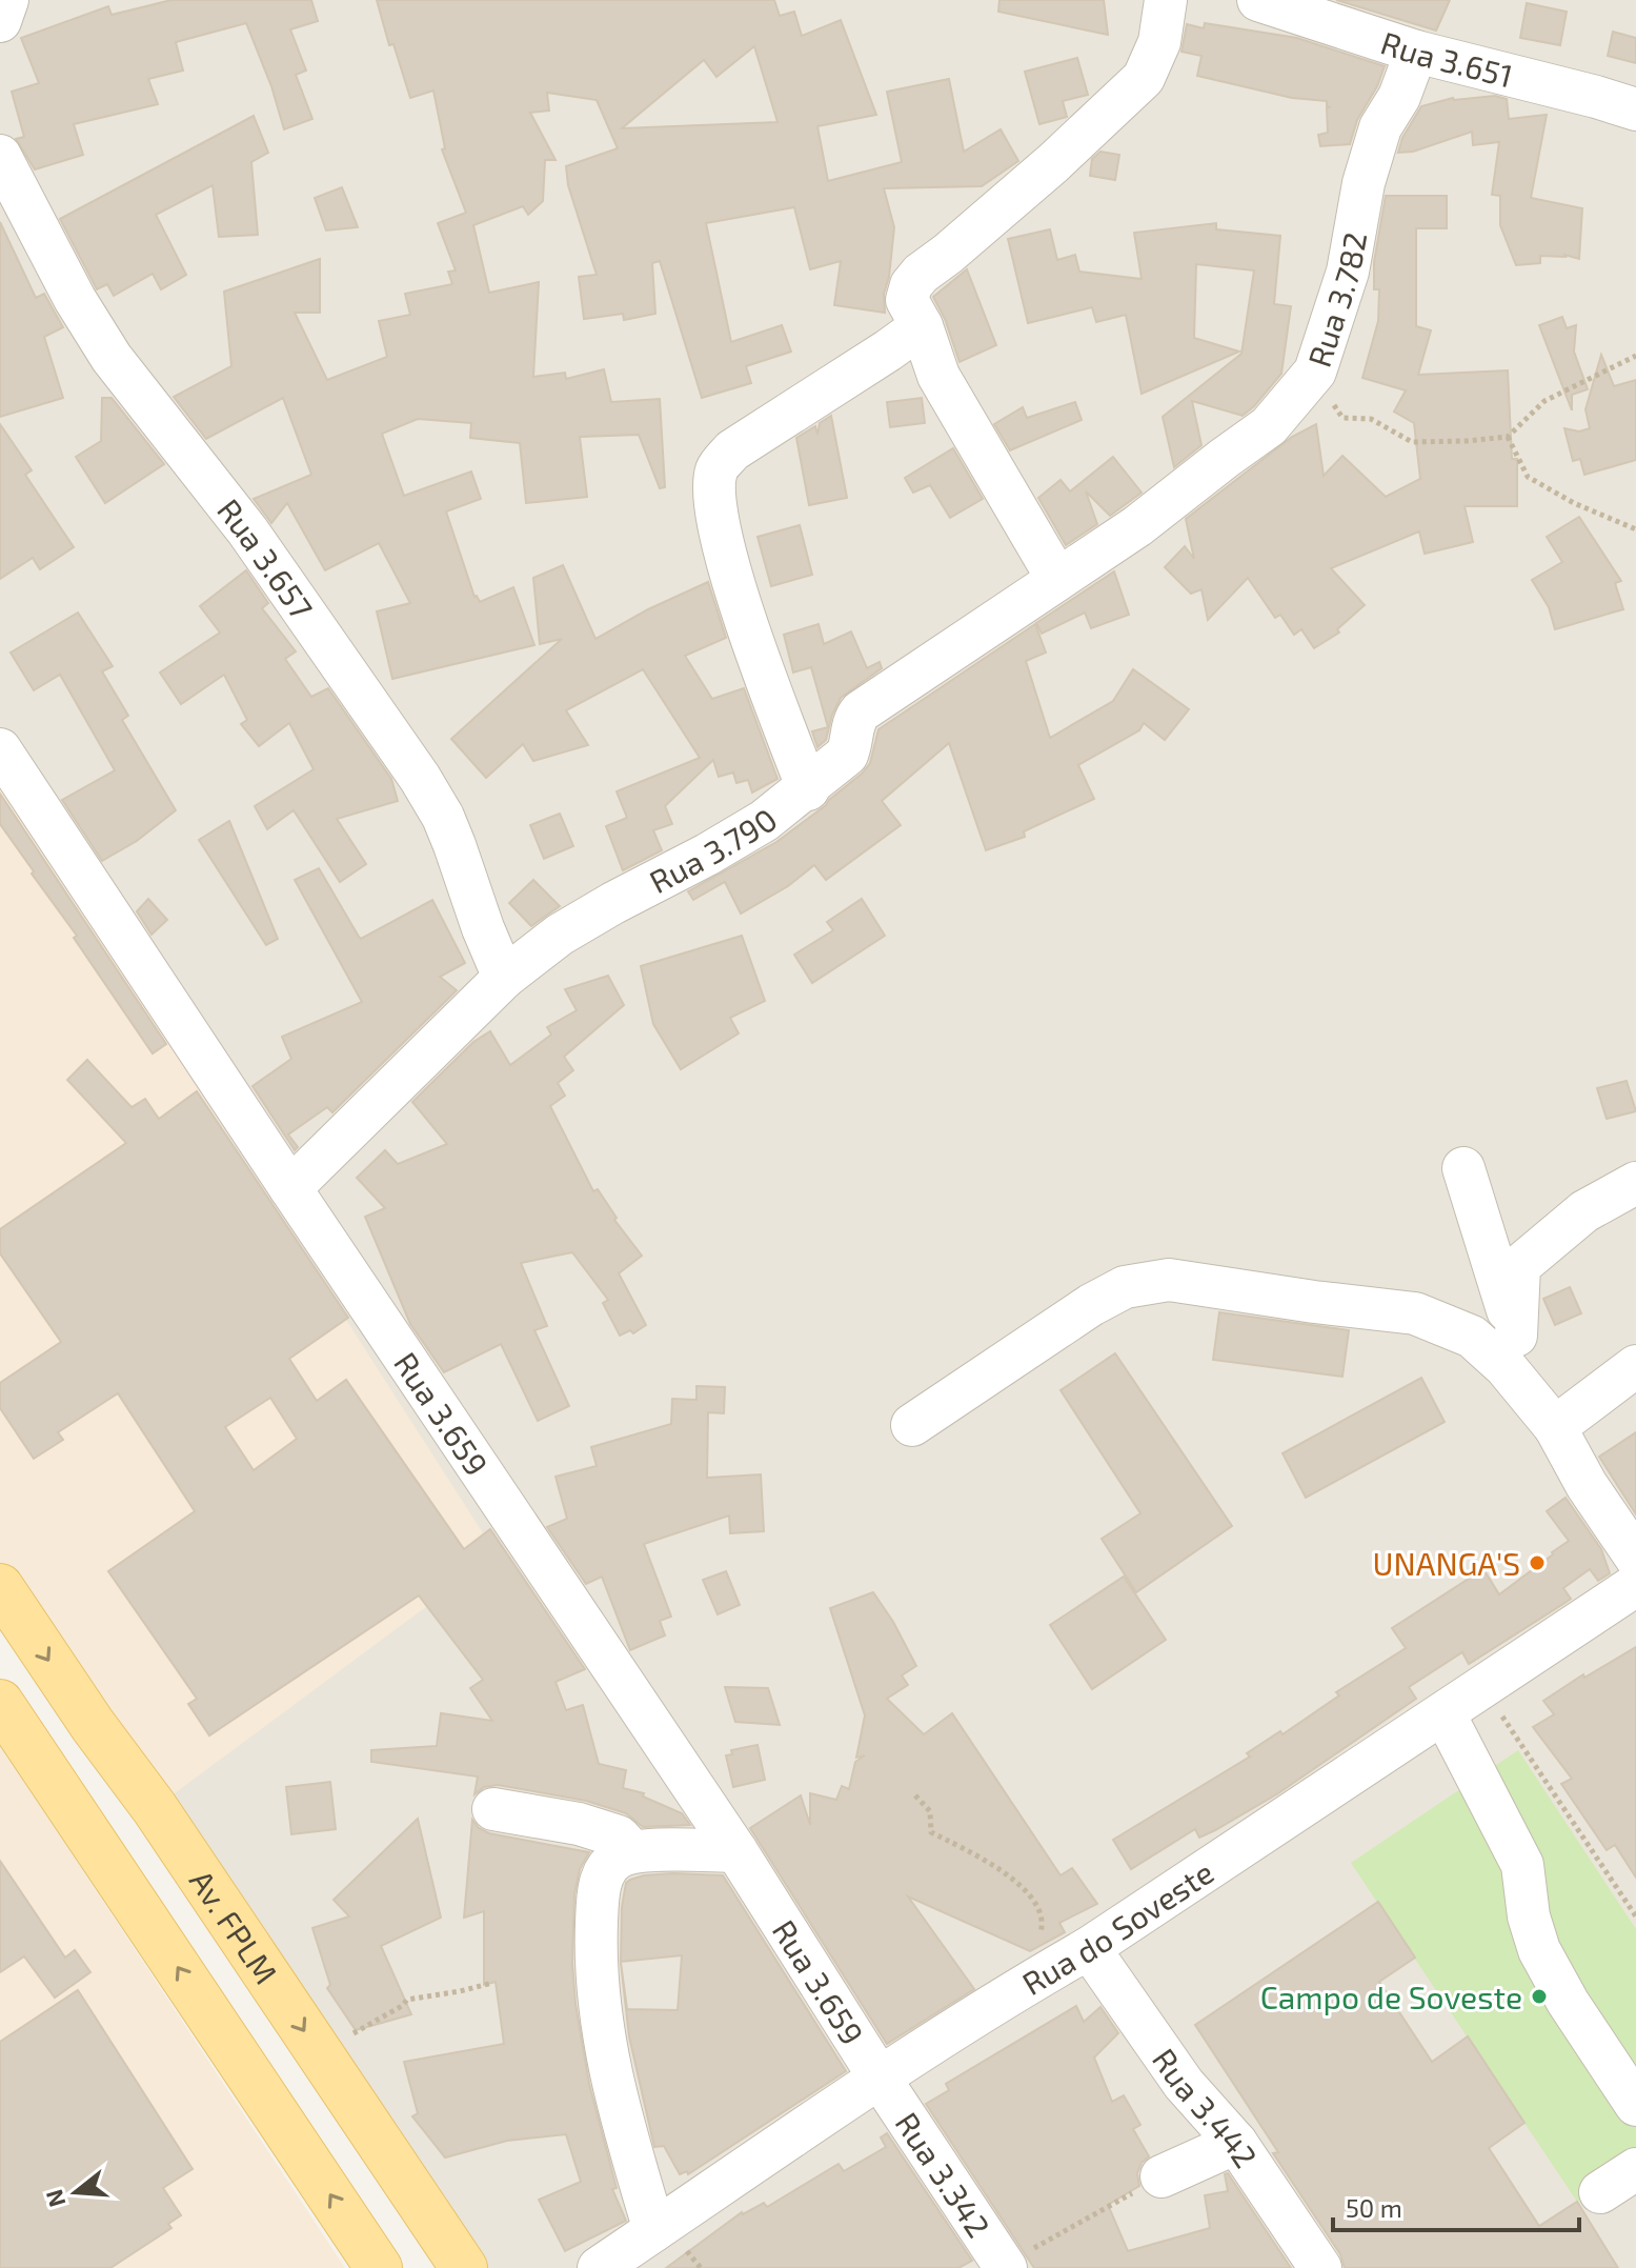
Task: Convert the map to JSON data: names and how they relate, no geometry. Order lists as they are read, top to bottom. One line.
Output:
{"streets":{"main road":["Av. FPLM"],"street":["Rua 3.651","Rua 3.782","Rua 3.657","Rua 3.790","Rua 3.659","Rua do Soveste","Rua 3.442","Rua 3.342"]},"crossings":[["Rua 3.651","Rua 3.782"],["Rua 3.782","Rua 3.790"],["Rua 3.657","Rua 3.790"],["Rua 3.790","Rua 3.659"],["Rua 3.659","Rua do Soveste"],["Rua 3.659","Rua 3.342"],["Rua do Soveste","Rua 3.442"],["Rua do Soveste","Rua 3.342"]],"places":["UNANGA'S","Campo de Soveste"],"scale_bar":"50 m","north":"left"}
